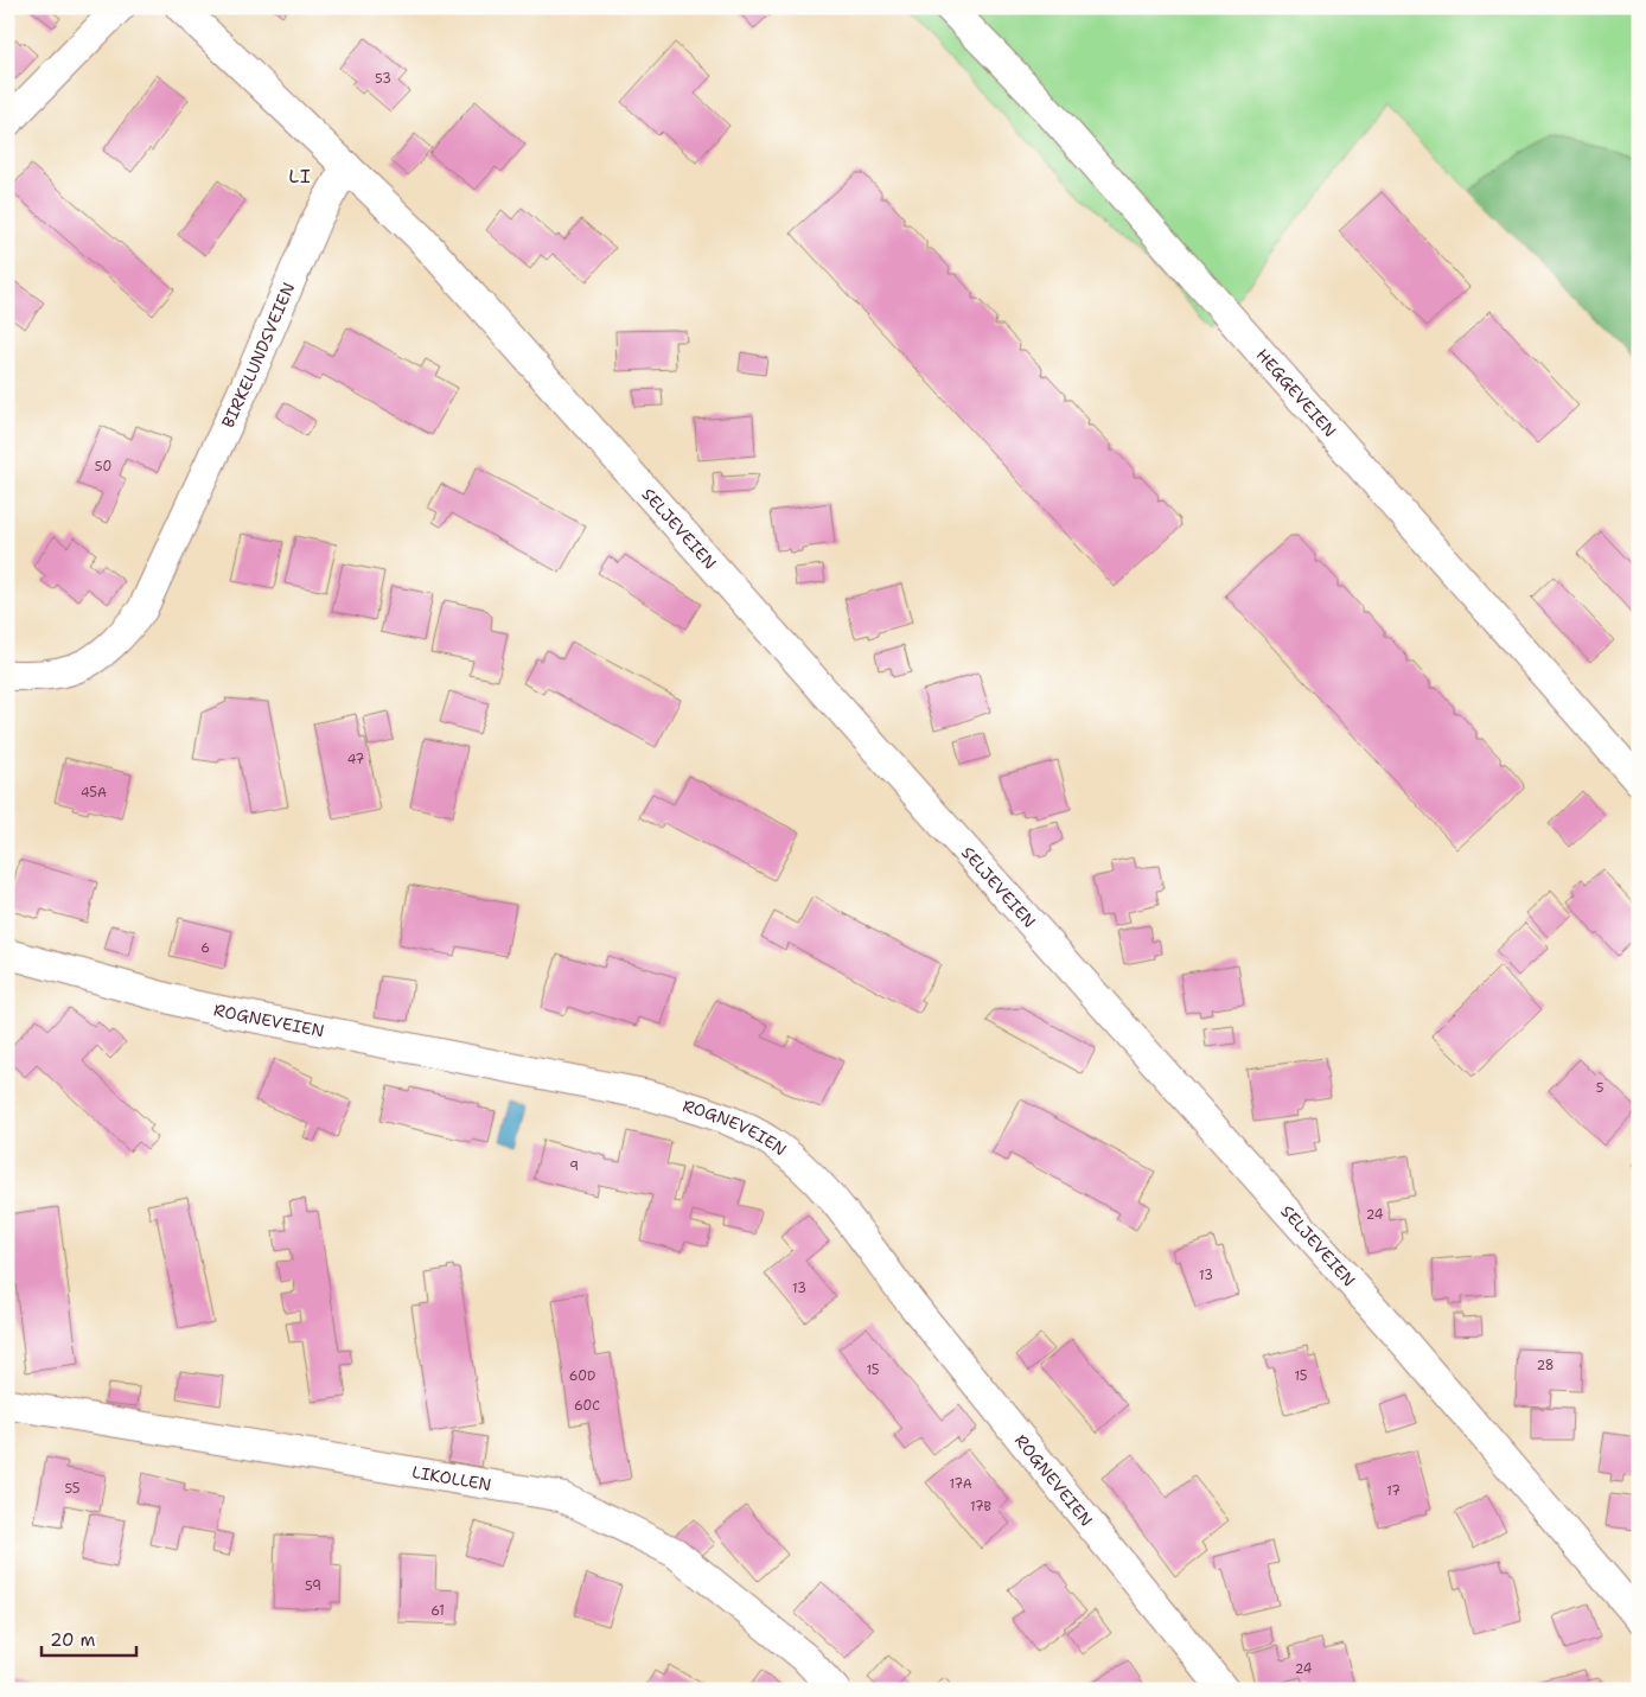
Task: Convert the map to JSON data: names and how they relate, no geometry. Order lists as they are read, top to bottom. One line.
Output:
{"streets":{"street":["BIRKELUNDSVEIEN","HEGGEVEIEN","SELJEVEIEN","ROGNEVEIEN","LIKOLLEN"]},"crossings":[["BIRKELUNDSVEIEN","SELJEVEIEN"]],"districts":["LI"],"house_numbers":["53","50","47","45A","6","5","9","24","13","13","28","15","60D","15","60C","17A","55","17","17B","59","61","24"],"scale_bar":"20 m"}
